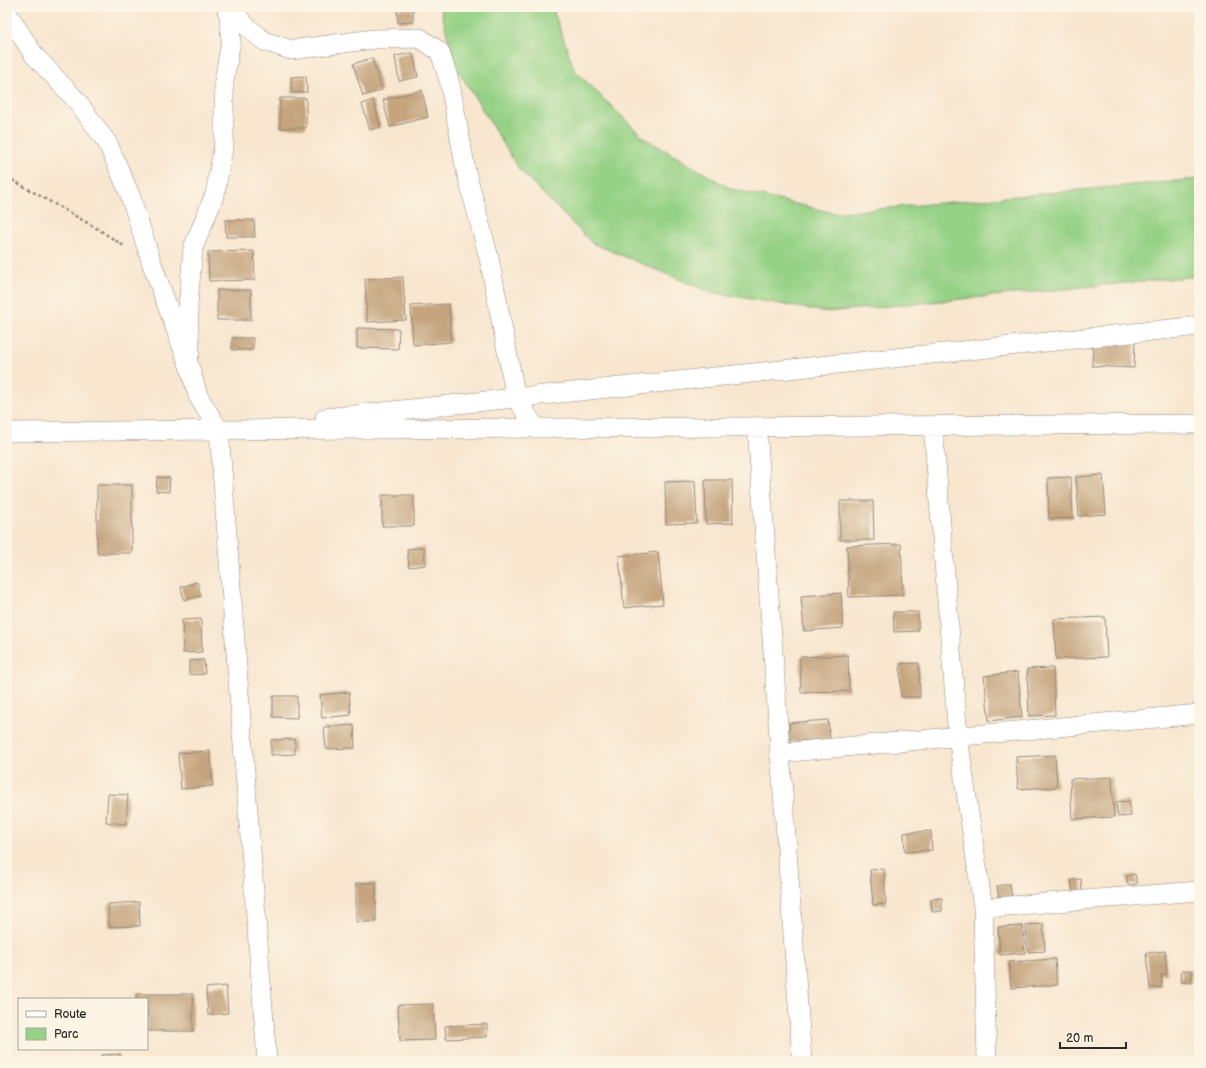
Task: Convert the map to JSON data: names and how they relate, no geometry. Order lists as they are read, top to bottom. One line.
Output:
{"legend":["Route","Parc"],"scale_bar":"20 m"}
